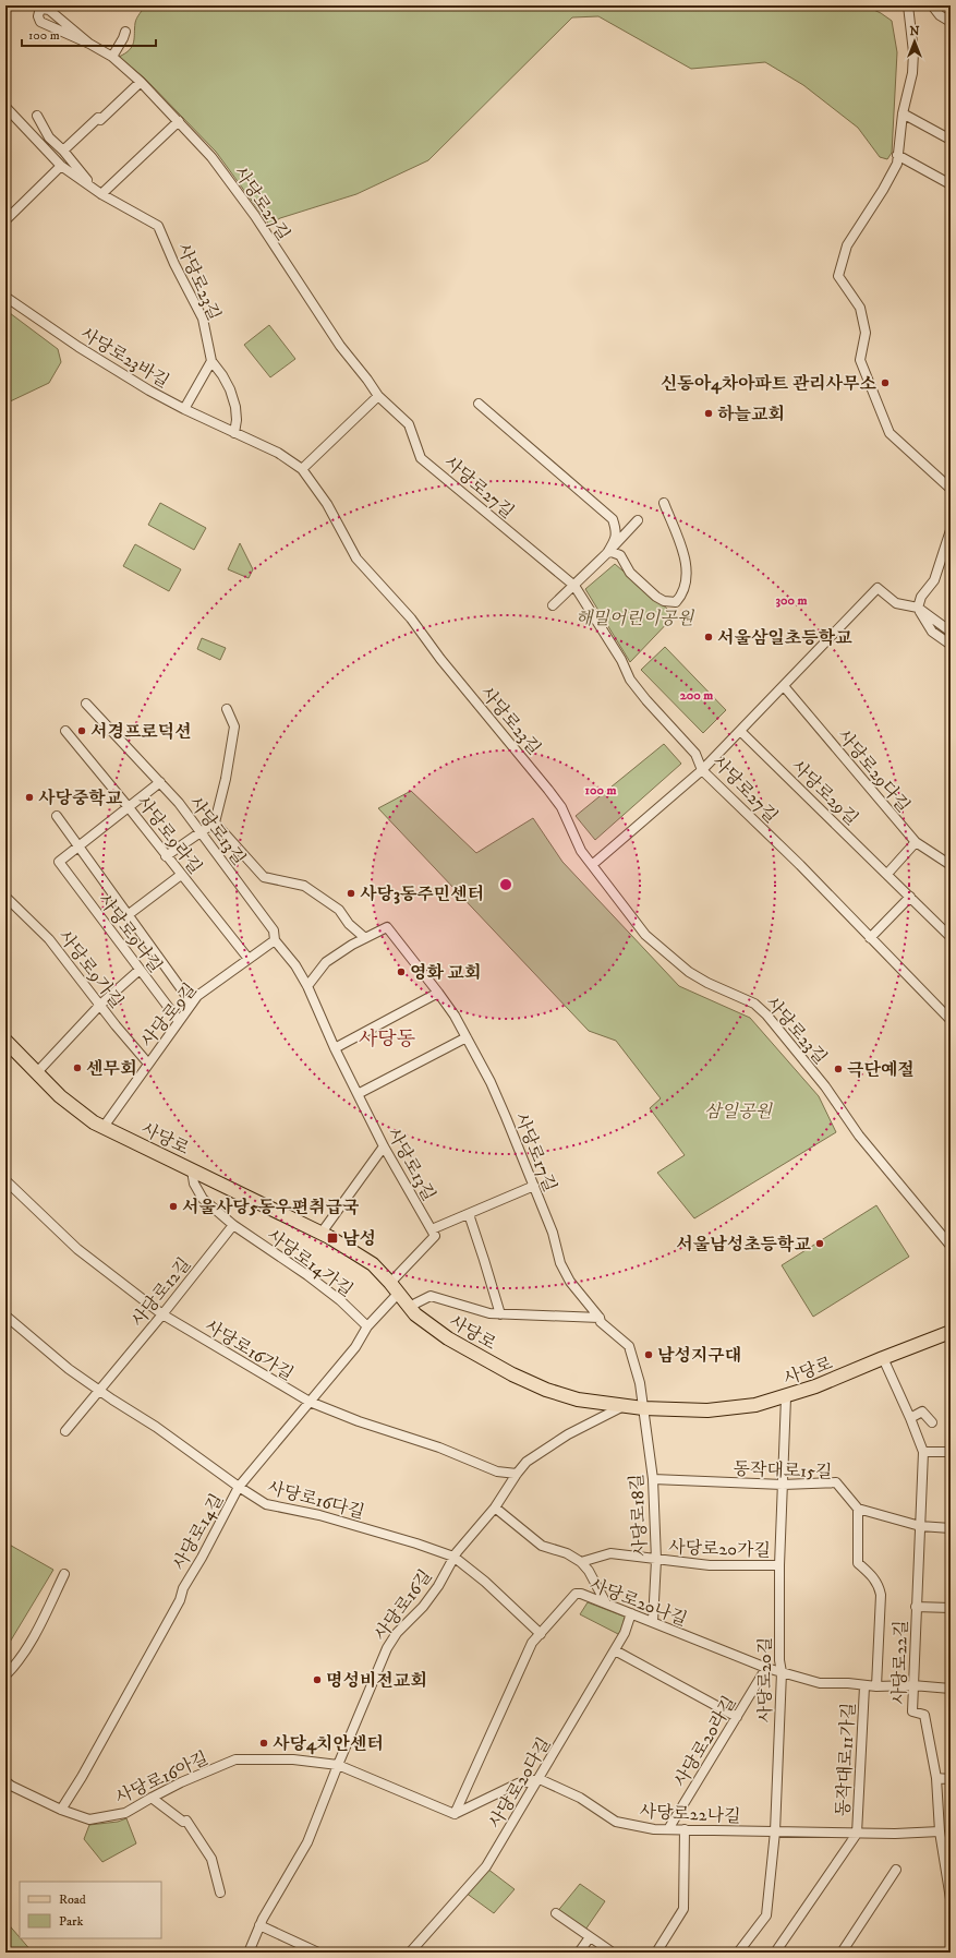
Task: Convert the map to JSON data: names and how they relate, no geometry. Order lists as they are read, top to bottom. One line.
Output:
{"streets":{"main road":["사당로"],"street":["사당로27길","사당로23길","사당로23바길","사당로29다길","사당로29길","사당로13길","사당로9라길","사당로9나길","사당로9가길","사당로9길","사당로17길","사당로14가길","사당로12길","사당로16가길","동작대로15길","사당로16다길","사당로18길","사당로14길","사당로20가길","사당로20나길","사당로16길","사당로22길","사당로20길","사당로20라길","동작대로11가길","사당로16아길","사당로20다길","사당로22나길"]},"crossings":[["사당로23길","사당로23바길"],["사당로13길","사당로9길"],["사당로9라길","사당로9길"],["사당로9나길","사당로9길"],["사당로9가길","사당로9길"],["사당로9길","사당로"],["사당로","사당로17길"],["사당로","사당로18길"],["사당로","사당로14길"],["사당로","사당로16길"],["사당로","사당로22길"],["사당로","사당로20길"],["사당로17길","사당로18길"],["사당로14가길","사당로12길"],["사당로14가길","사당로14길"],["사당로12길","사당로16가길"],["사당로12길","사당로16다길"],["사당로16가길","사당로14길"],["사당로16가길","사당로16길"],["동작대로15길","사당로18길"],["동작대로15길","사당로20길"],["사당로16다길","사당로14길"],["사당로16다길","사당로20나길"],["사당로16다길","사당로16길"],["사당로18길","사당로20가길"],["사당로18길","사당로20나길"],["사당로14길","사당로16아길"],["사당로20가길","사당로20길"],["사당로20나길","사당로22길"],["사당로20나길","사당로20길"],["사당로20나길","사당로20라길"],["사당로20나길","동작대로11가길"],["사당로20나길","사당로20다길"],["사당로16길","사당로16아길"],["사당로22길","사당로22나길"],["사당로20길","사당로22나길"],["사당로20라길","사당로22나길"],["동작대로11가길","사당로22나길"],["사당로20다길","사당로22나길"]],"districts":["사당동"],"parks":["해밀어린이공원","삼일공원"],"places":{"other":["신동아4차아파트 관리사무소","하늘교회","서울삼일초등학교","서경프로덕션","사당중학교","사당3동주민센터","영화 교회","센무회","극단예절","서울사당5동우편취급국","서울남성초등학교","남성지구대","명성비전교회","사당4치안센터"],"transit":["남성"]},"legend":["Road","Park"],"scale_bar":"100 m","north":"top","rings":["300 m","200 m","100 m"]}
